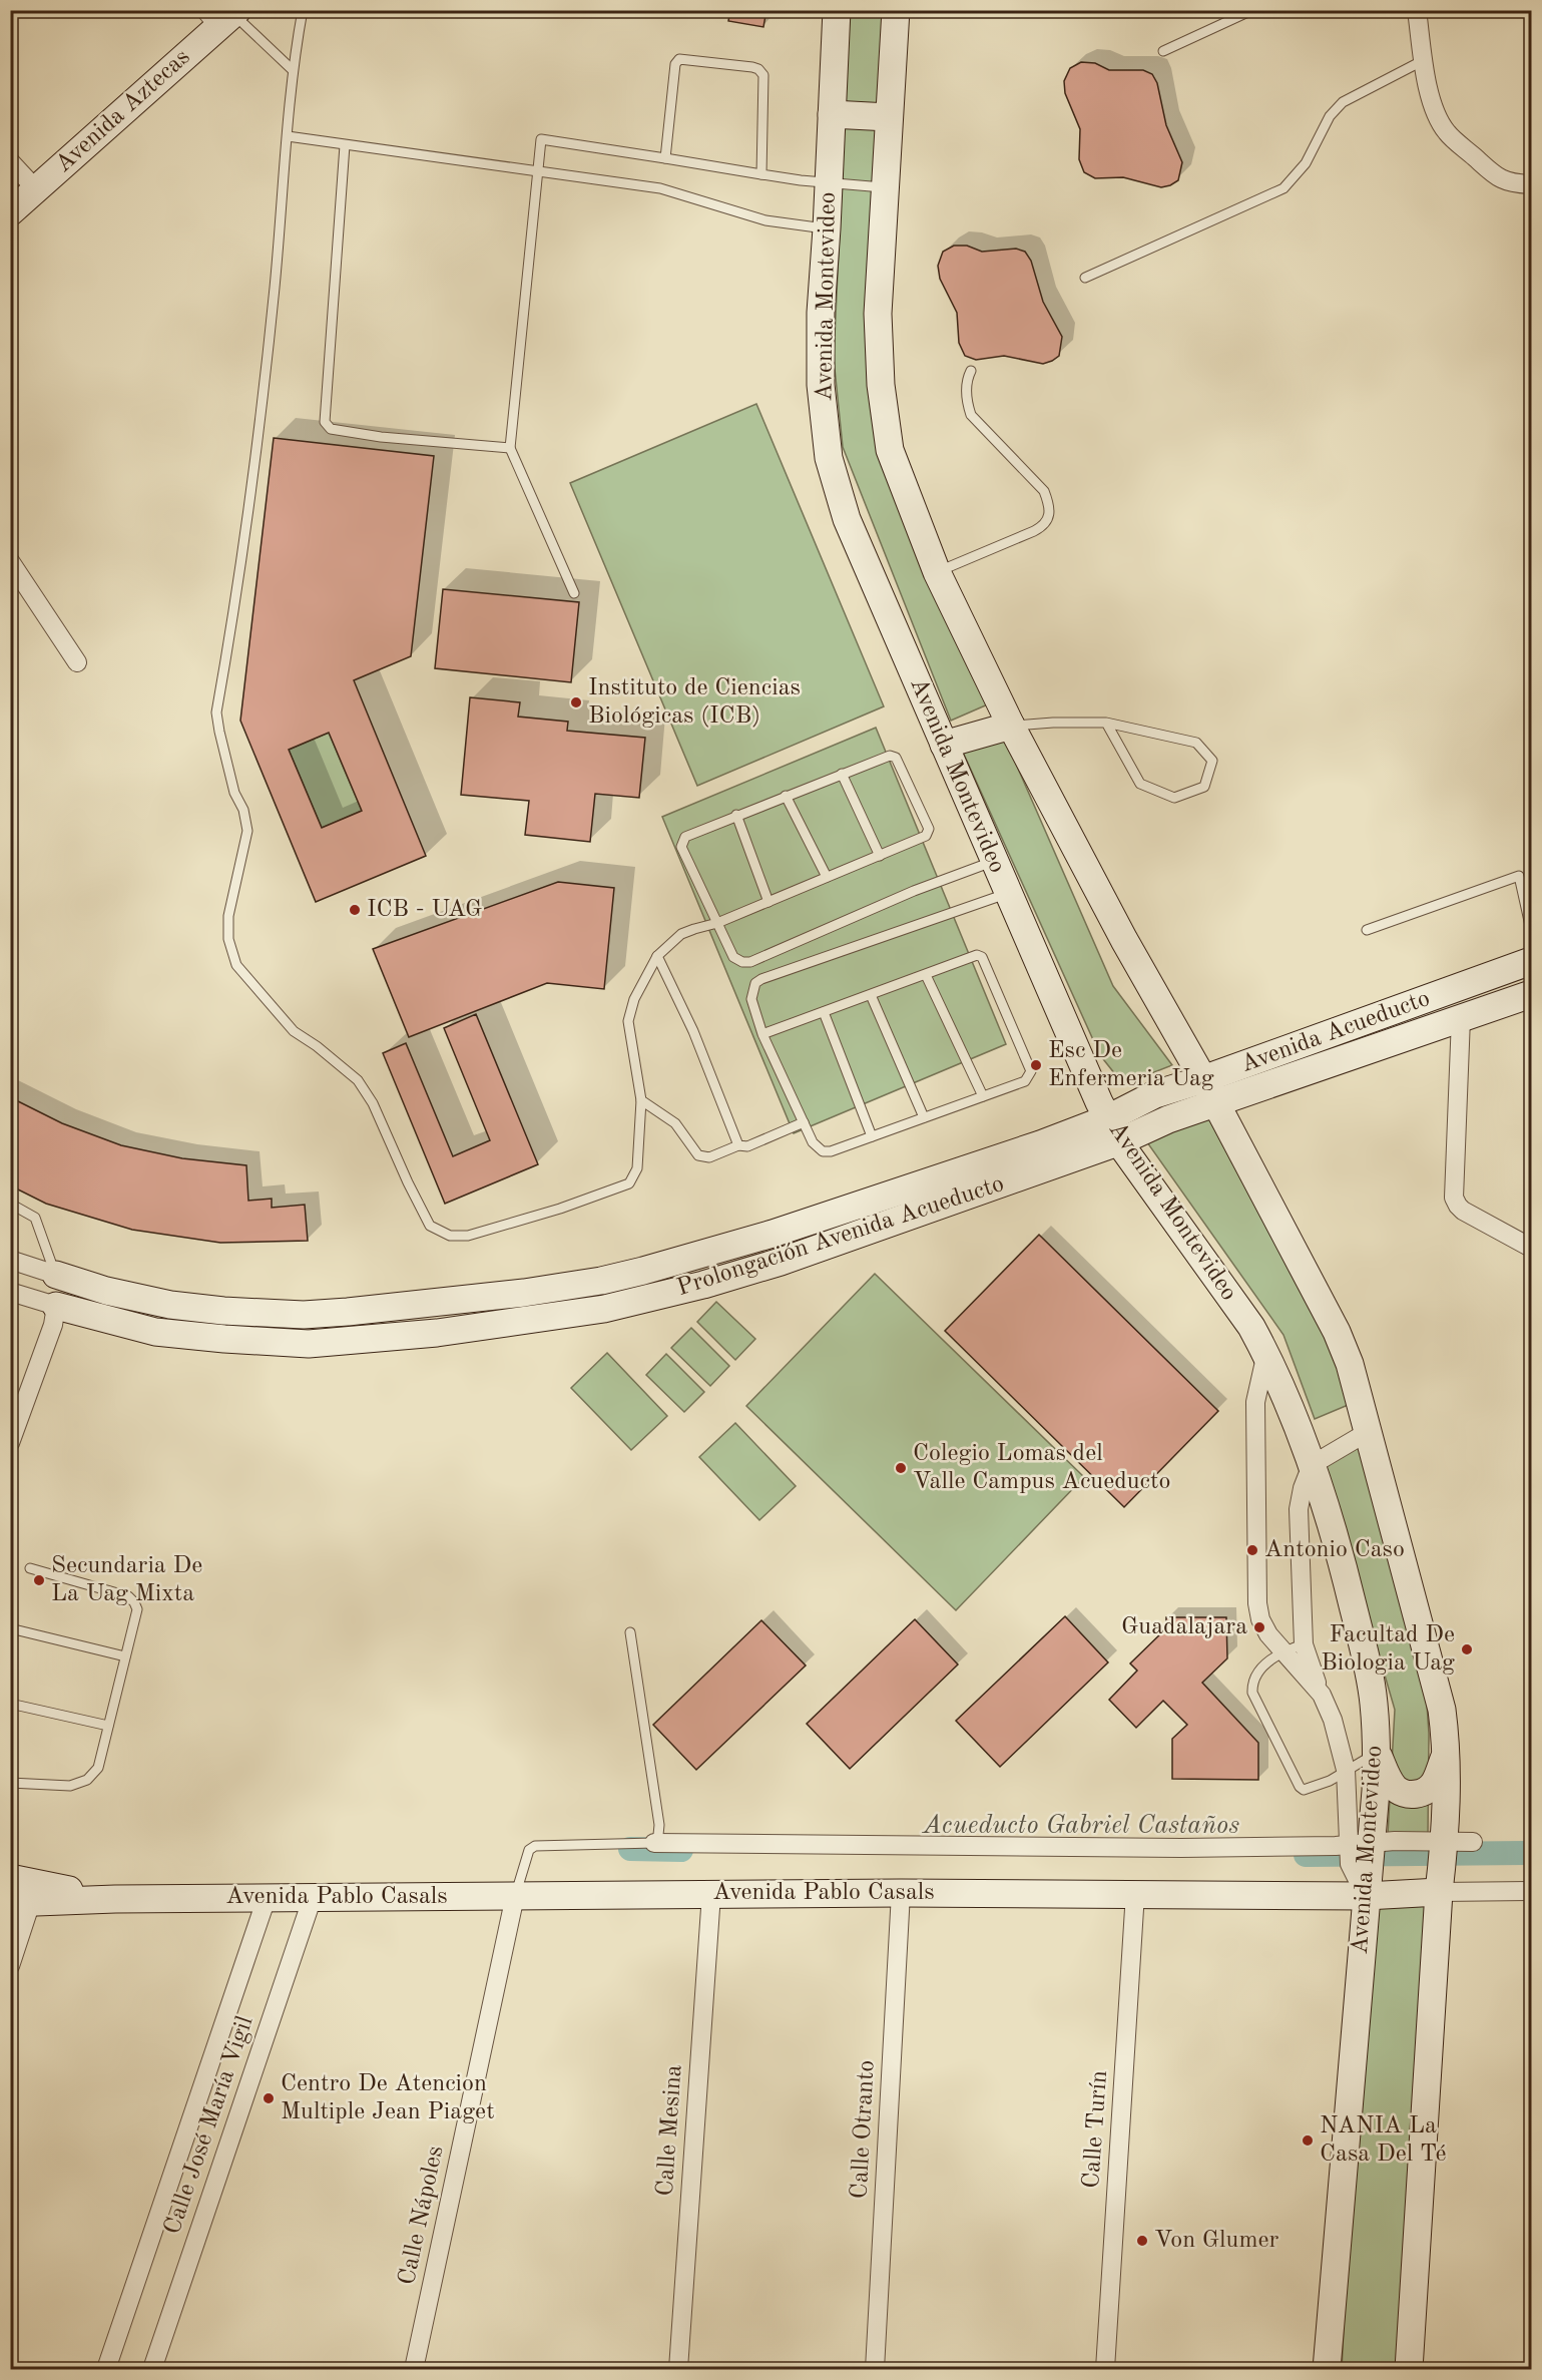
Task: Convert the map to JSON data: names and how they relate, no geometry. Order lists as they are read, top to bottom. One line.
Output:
{"streets":{"street":["Avenida Aztecas","Avenida Montevideo","Avenida Acueducto","Prolongación Avenida Acueducto","Avenida Pablo Casals","Calle José María Vigil","Calle Otranto","Calle Turín","Calle Mesina","Calle Nápoles"]},"crossings":[["Avenida Montevideo","Avenida Acueducto"],["Avenida Montevideo","Prolongación Avenida Acueducto"],["Avenida Montevideo","Avenida Pablo Casals"],["Avenida Acueducto","Prolongación Avenida Acueducto"],["Avenida Pablo Casals","Calle José María Vigil"],["Avenida Pablo Casals","Calle Otranto"],["Avenida Pablo Casals","Calle Turín"],["Avenida Pablo Casals","Calle Mesina"],["Avenida Pablo Casals","Calle Nápoles"]],"water":["Acueducto Gabriel Castaños"],"places":["Instituto de Ciencias Biológicas (ICB)","ICB - UAG","Esc De Enfermeria Uag","Colegio Lomas del Valle Campus Acueducto","Antonio Caso","Secundaria De La Uag Mixta","Guadalajara","Facultad De Biologia Uag","Centro De Atencion Multiple Jean Piaget","NANIA La Casa Del Té","Von Glumer"]}
